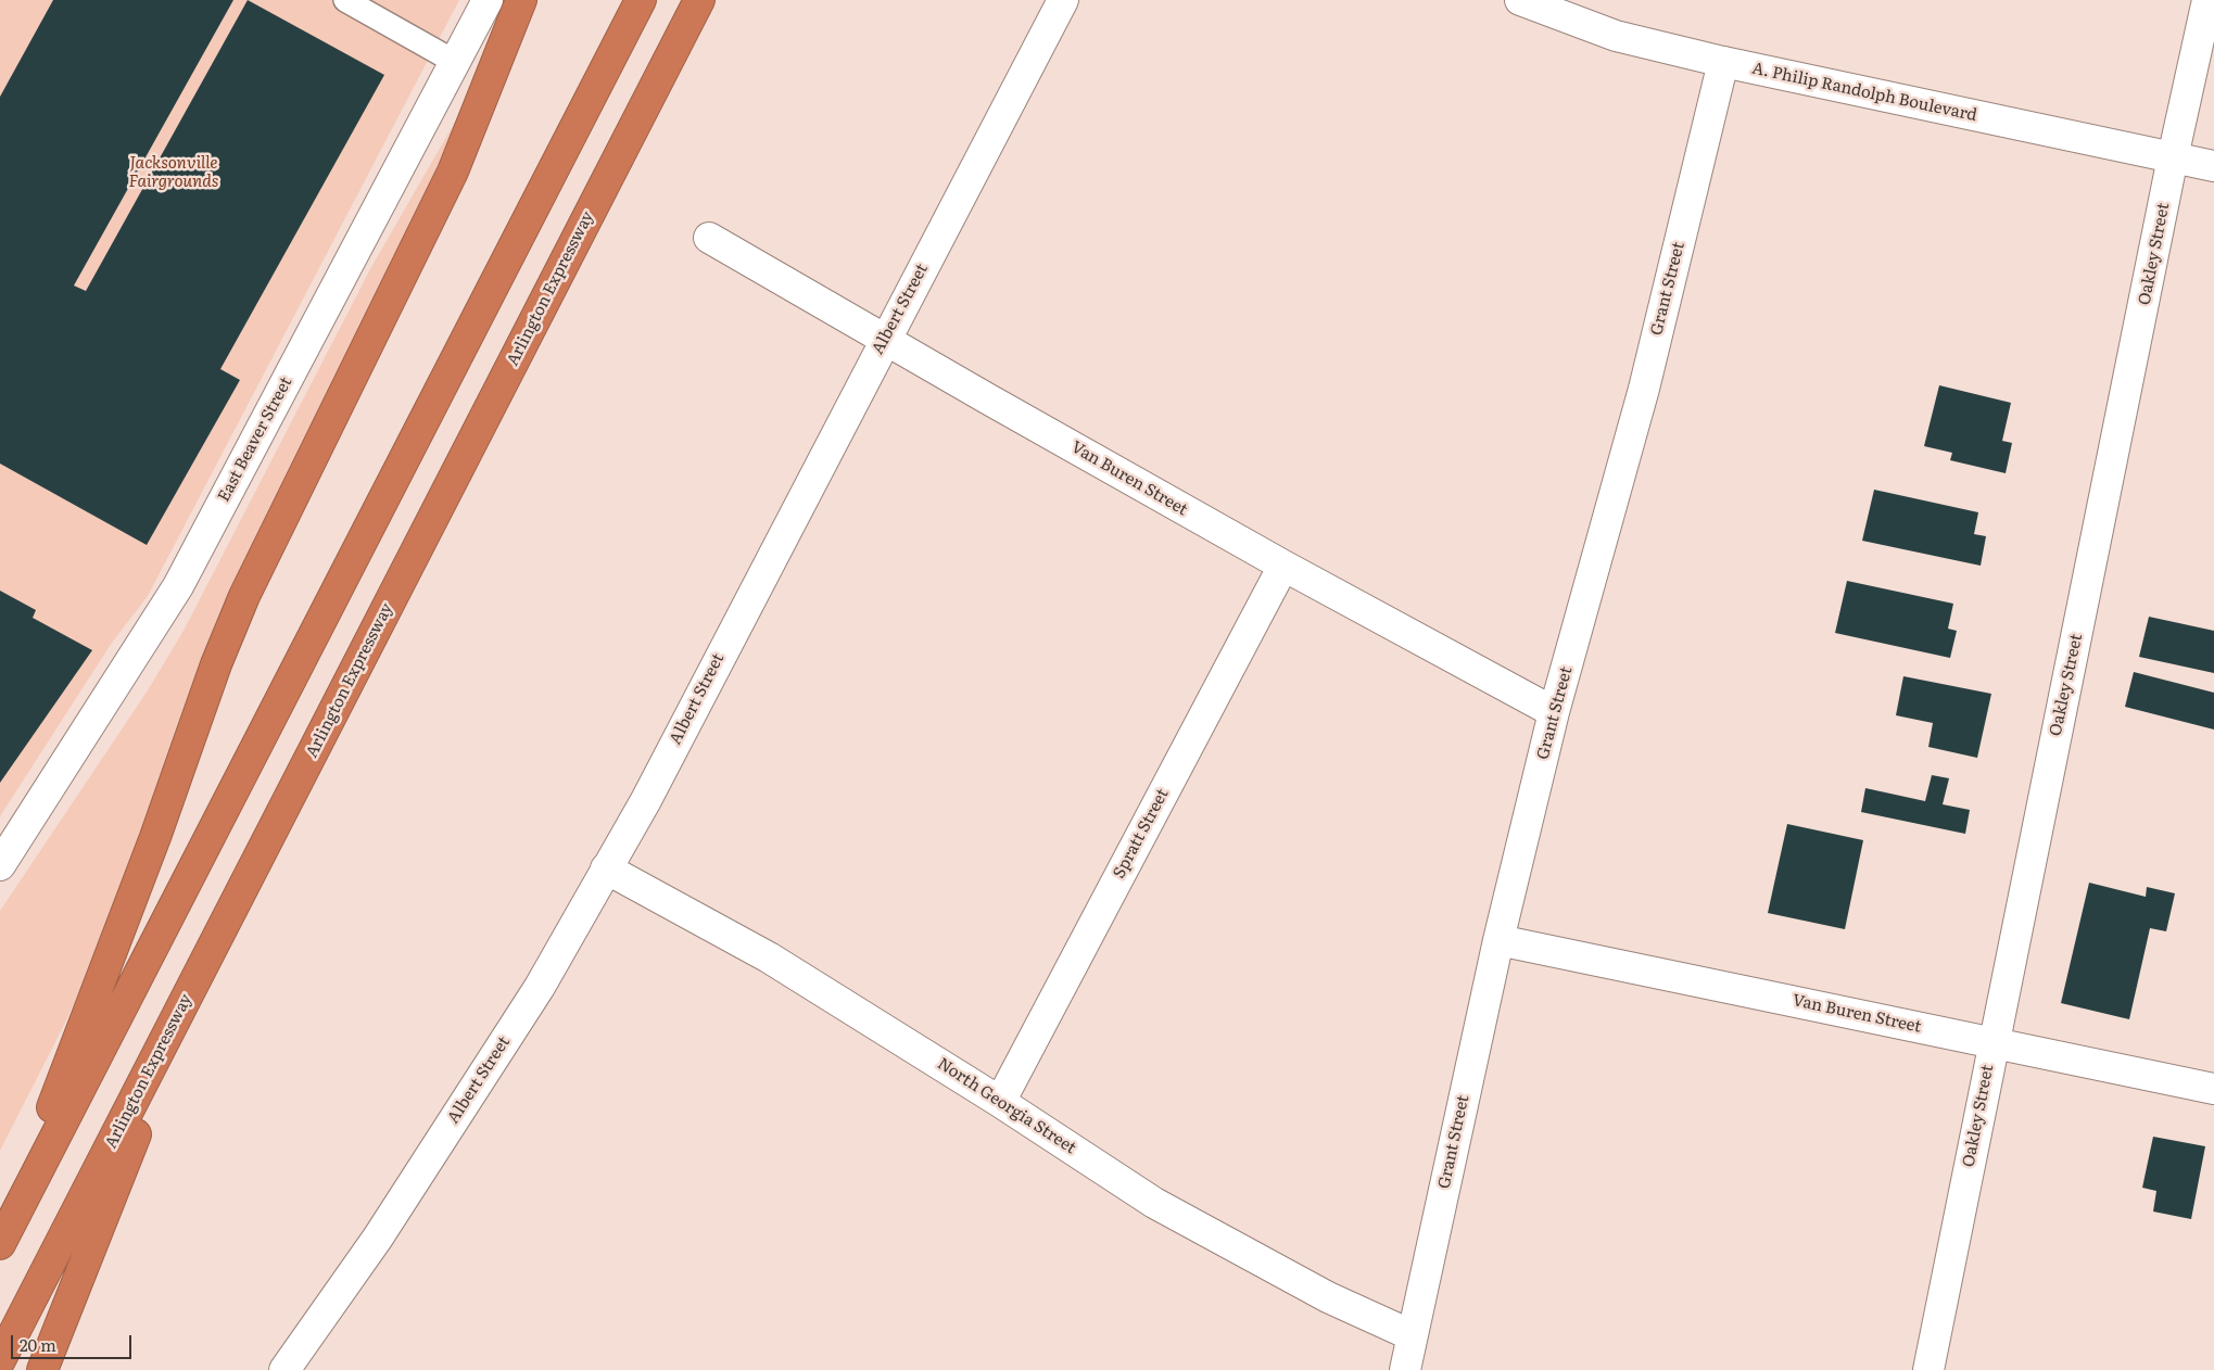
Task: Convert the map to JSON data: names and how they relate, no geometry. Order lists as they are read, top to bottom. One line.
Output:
{"streets":{"highway":["Arlington Expressway"],"street":["A. Philip Randolph Boulevard","Oakley Street","Grant Street","Albert Street","East Beaver Street","Van Buren Street","Spratt Street","North Georgia Street"]},"crossings":[["A. Philip Randolph Boulevard","Oakley Street"],["A. Philip Randolph Boulevard","Grant Street"],["Oakley Street","Van Buren Street"],["Grant Street","Van Buren Street"],["Grant Street","North Georgia Street"],["Albert Street","Van Buren Street"],["Albert Street","North Georgia Street"],["Van Buren Street","Spratt Street"],["Spratt Street","North Georgia Street"]],"parks":["Jacksonville Fairgrounds"],"scale_bar":"20 m"}
